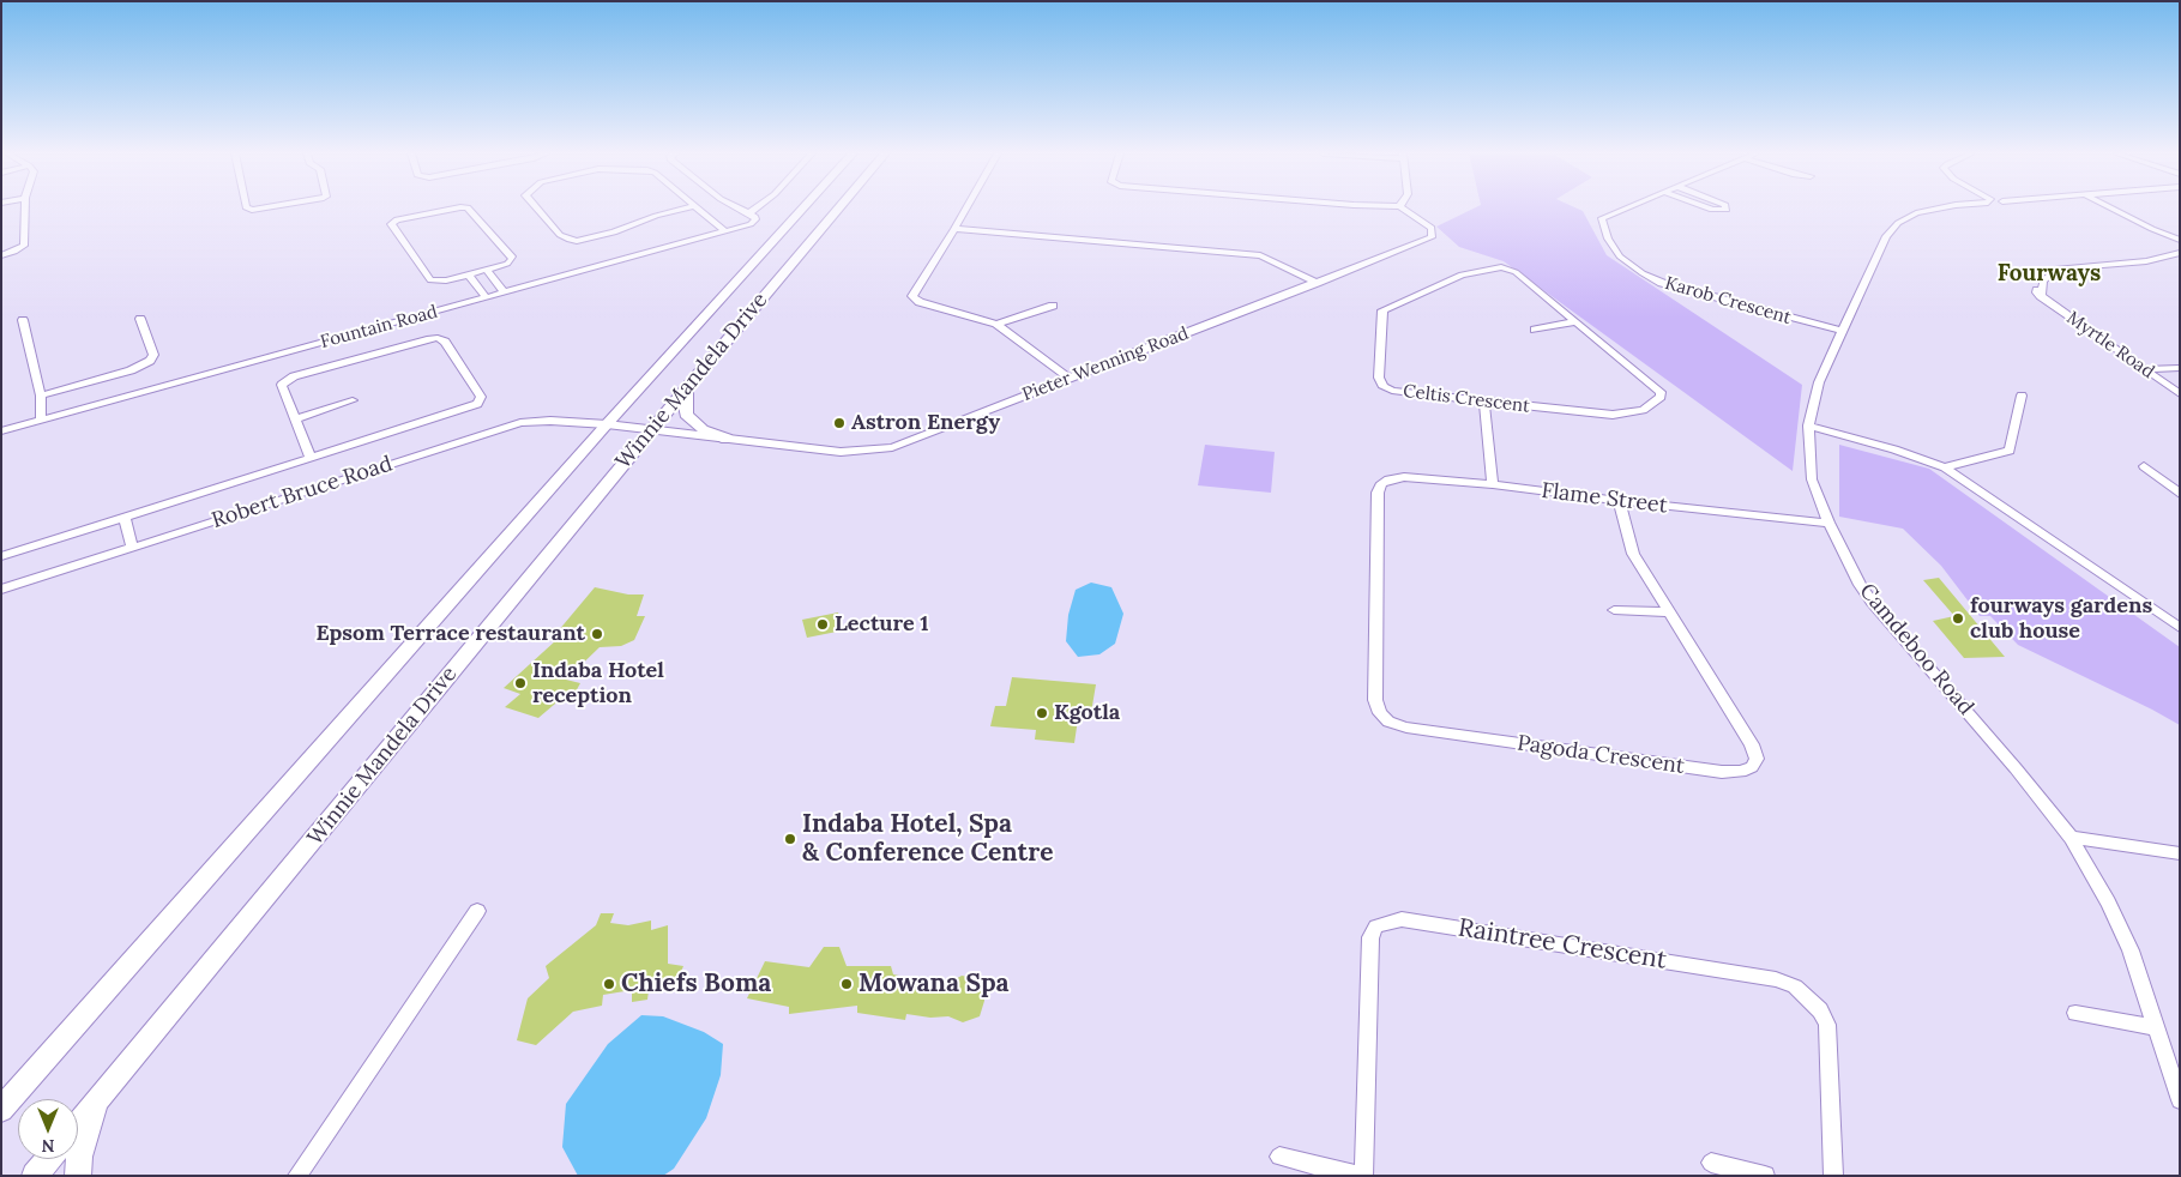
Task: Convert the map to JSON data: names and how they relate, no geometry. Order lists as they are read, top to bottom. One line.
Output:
{"streets":{"main road":["Winnie Mandela Drive"],"street":["Karob Crescent","Fountain Road","Myrtle Road","Pieter Wenning Road","Celtis Crescent","Robert Bruce Road","Flame Street","Camdeboo Road","Pagoda Crescent","Raintree Crescent"]},"crossings":[["Karob Crescent","Camdeboo Road"],["Pieter Wenning Road","Winnie Mandela Drive"],["Pieter Wenning Road","Robert Bruce Road"],["Winnie Mandela Drive","Robert Bruce Road"],["Flame Street","Camdeboo Road"],["Flame Street","Pagoda Crescent"]],"districts":["Fourways"],"places":["Astron Energy","fourways gardens club house","Lecture 1","Epsom Terrace restaurant","Indaba Hotel reception","Kgotla","Indaba Hotel, Spa & Conference Centre","Chiefs Boma","Mowana Spa"],"north":"bottom"}
